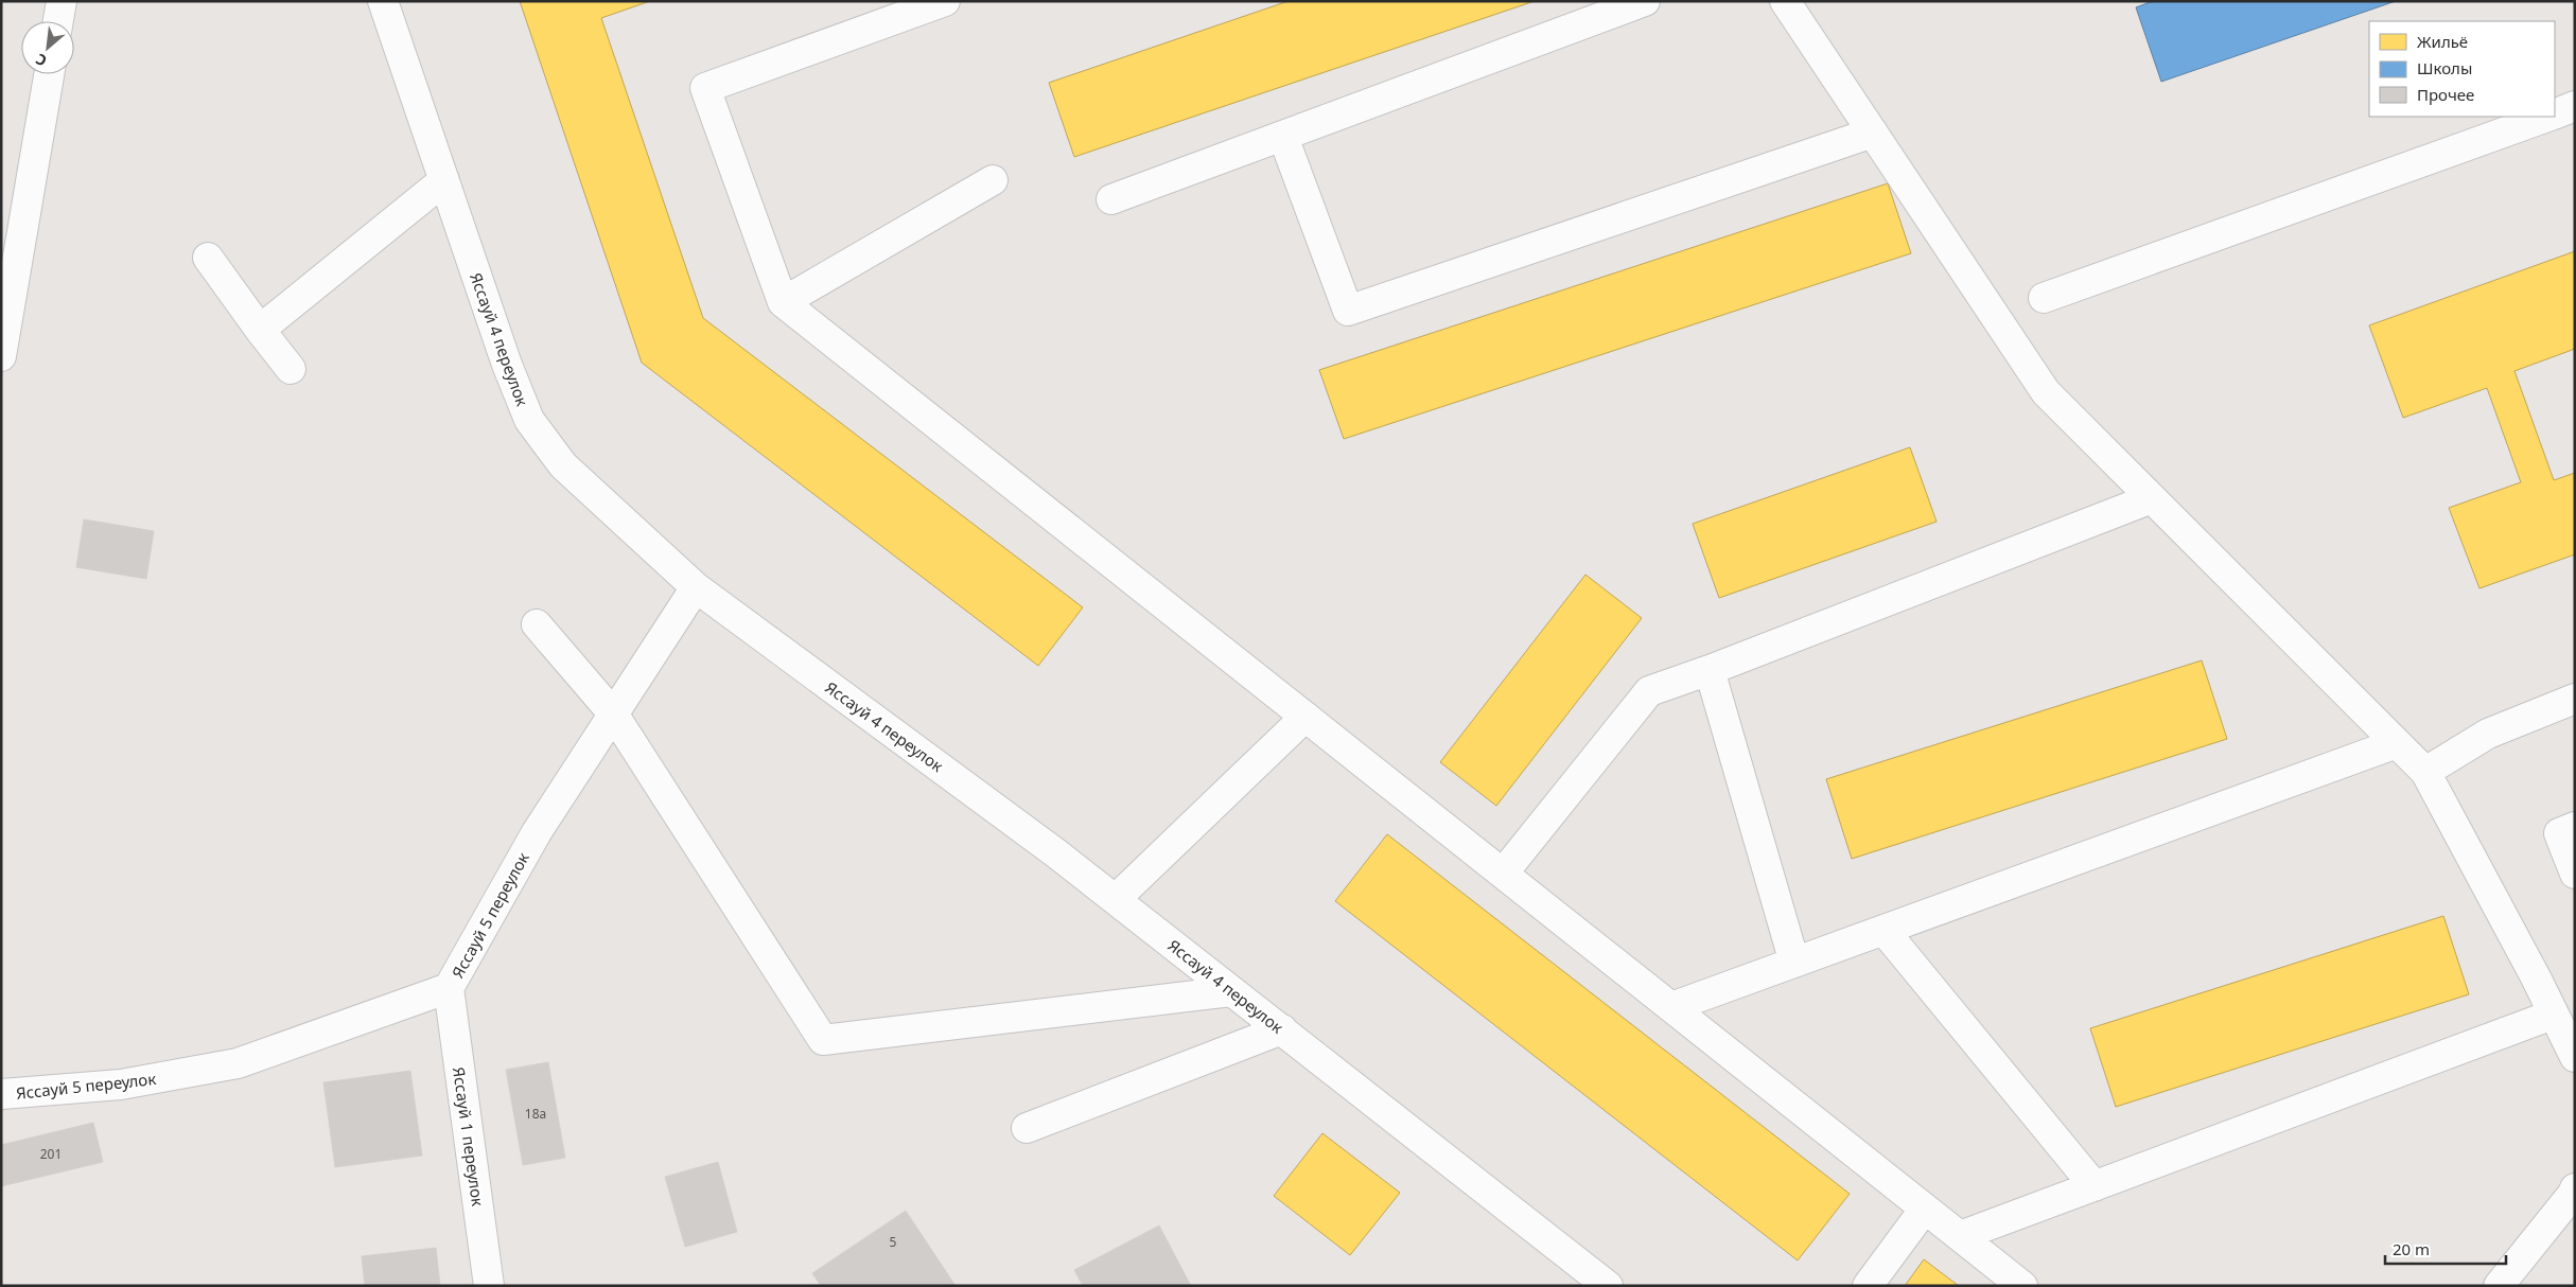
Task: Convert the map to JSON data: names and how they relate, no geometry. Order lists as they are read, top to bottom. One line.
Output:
{"streets":{"street":["Яссауй 4 переулок","Яссауй 5 переулок","Яссауй 1 переулок"]},"crossings":[["Яссауй 4 переулок","Яссауй 5 переулок"],["Яссауй 5 переулок","Яссауй 1 переулок"]],"house_numbers":["18а","201","5"],"legend":["Жильё","Школы","Прочее"],"scale_bar":"20 m","north":"bottom left"}
